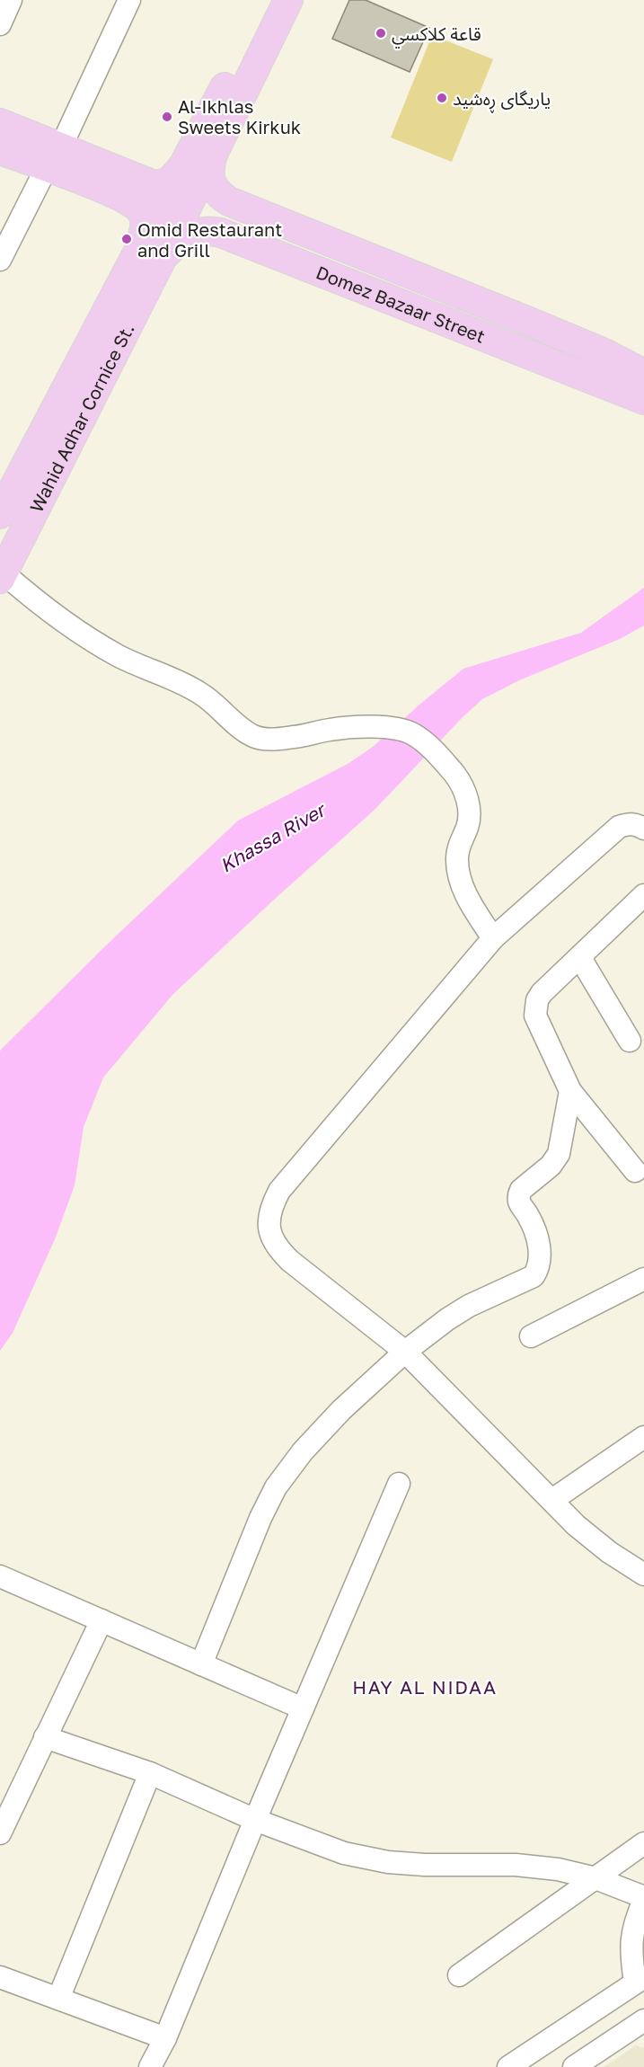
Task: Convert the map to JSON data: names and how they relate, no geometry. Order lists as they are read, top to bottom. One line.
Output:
{"streets":{"main road":["Domez Bazaar Street","Wahid Adhar Cornice St."]},"crossings":[["Domez Bazaar Street","Wahid Adhar Cornice St."]],"districts":["HAY AL NIDAA"],"water":["Khassa River"],"places":["قاعة كلاكسي","یاریگای ڕەشید","Al-Ikhlas Sweets Kirkuk","Omid Restaurant and Grill"]}
